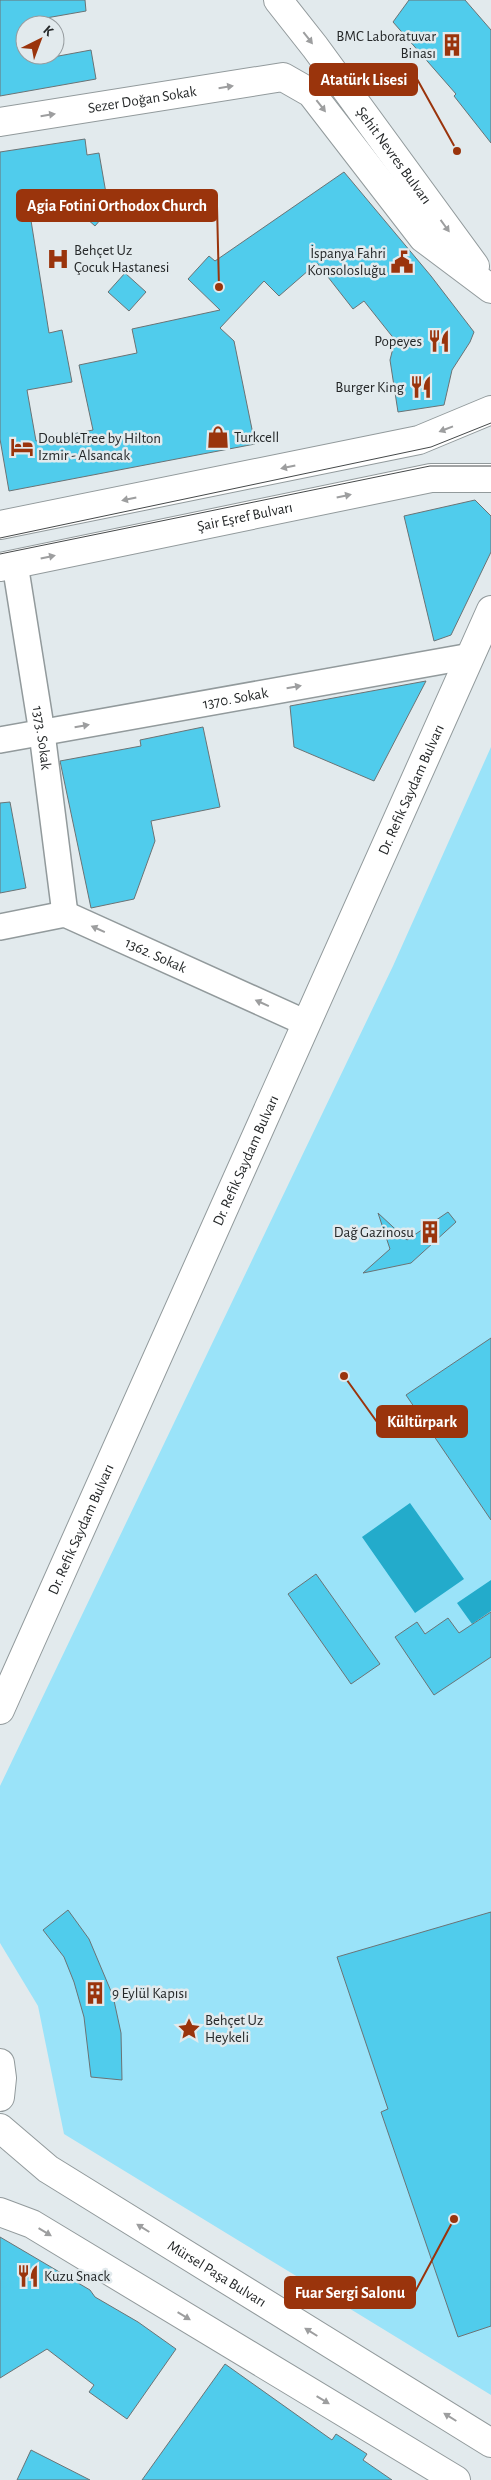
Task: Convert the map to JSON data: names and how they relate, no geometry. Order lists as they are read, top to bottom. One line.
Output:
{"streets":{"main road":["Sezer Doğan Sokak","Şehit Nevres Bulvarı","Şair Eşref Bulvarı","Dr. Refik Saydam Bulvarı","Mürsel Paşa Bulvarı"],"street":["1370. Sokak","1373. Sokak","1362. Sokak"]},"crossings":[["Sezer Doğan Sokak","Şehit Nevres Bulvarı"],["Şair Eşref Bulvarı","1373. Sokak"],["1370. Sokak","1373. Sokak"],["1370. Sokak","Dr. Refik Saydam Bulvarı"],["1373. Sokak","1362. Sokak"],["Dr. Refik Saydam Bulvarı","1362. Sokak"]],"one_way":["Sezer Doğan Sokak","Şehit Nevres Bulvarı","1370. Sokak","1362. Sokak"],"places":{"building":["BMC Laboratuvar Binası","Dağ Gazinosu","9 Eylül Kapısı"],"other":["Atatürk Lisesi","Agia Fotini Orthodox Church","Kültürpark","Fuar Sergi Salonu"],"hospital":["Behçet Uz Çocuk Hastanesi"],"public building":["İspanya Fahri Konsolosluğu"],"restaurant":["Popeyes","Burger King","Kuzu Snack"],"shop":["Turkcell"],"hotel":["DoubleTree by Hilton Izmir - Alsancak"],"place":["Behçet Uz Heykeli"]},"north":"top right"}
